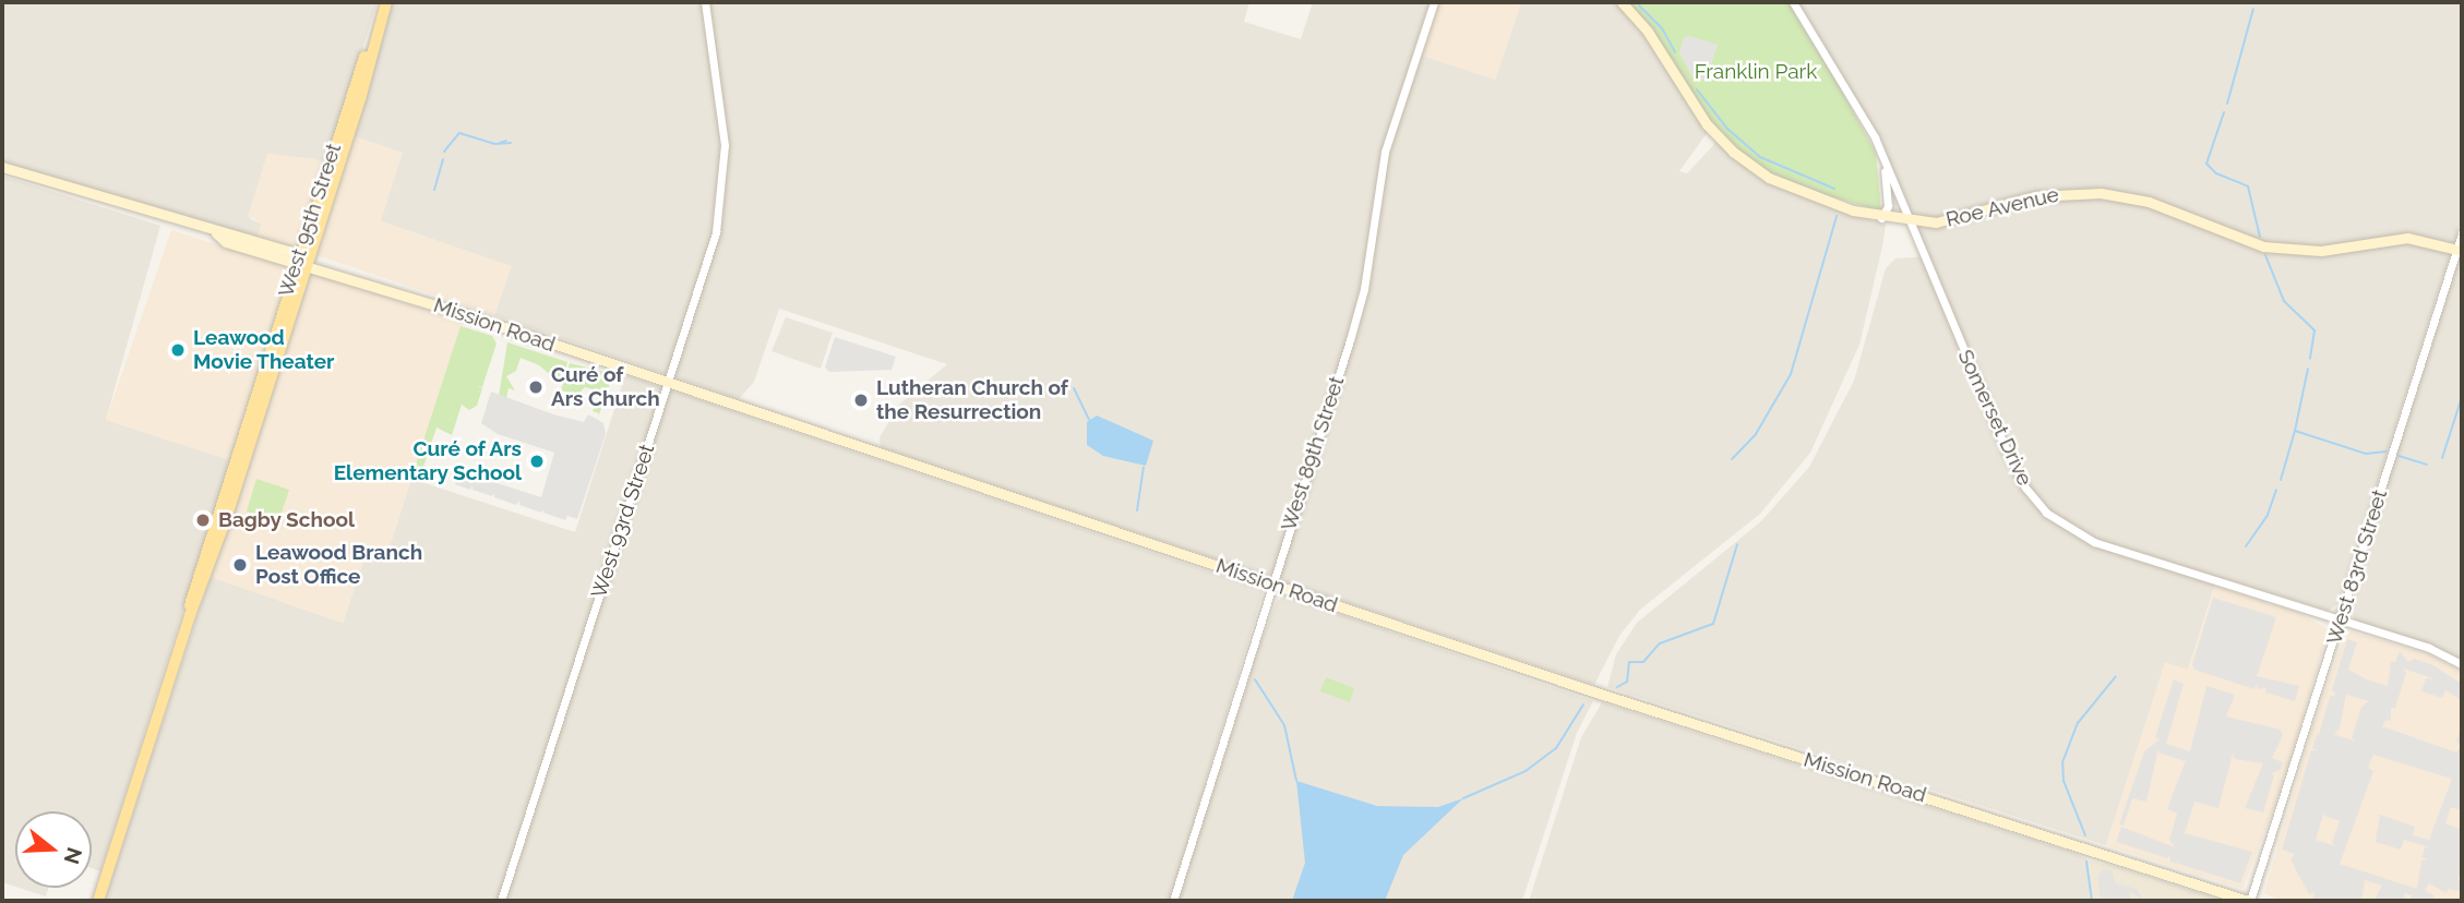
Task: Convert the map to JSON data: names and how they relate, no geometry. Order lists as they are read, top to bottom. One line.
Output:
{"streets":{"main road":["Roe Avenue","West 95th Street","Mission Road"],"street":["Somerset Drive","West 89th Street","West 93rd Street","West 83rd Street"]},"crossings":[["Roe Avenue","Somerset Drive"],["Roe Avenue","West 83rd Street"],["West 95th Street","Mission Road"],["Mission Road","West 89th Street"],["Mission Road","West 93rd Street"],["Mission Road","West 83rd Street"],["Somerset Drive","West 83rd Street"]],"parks":["Franklin Park"],"places":["Leawood Movie Theater","Curé of Ars Church","Lutheran Church of the Resurrection","Curé of Ars Elementary School","Bagby School","Leawood Branch Post Office"],"north":"right"}
